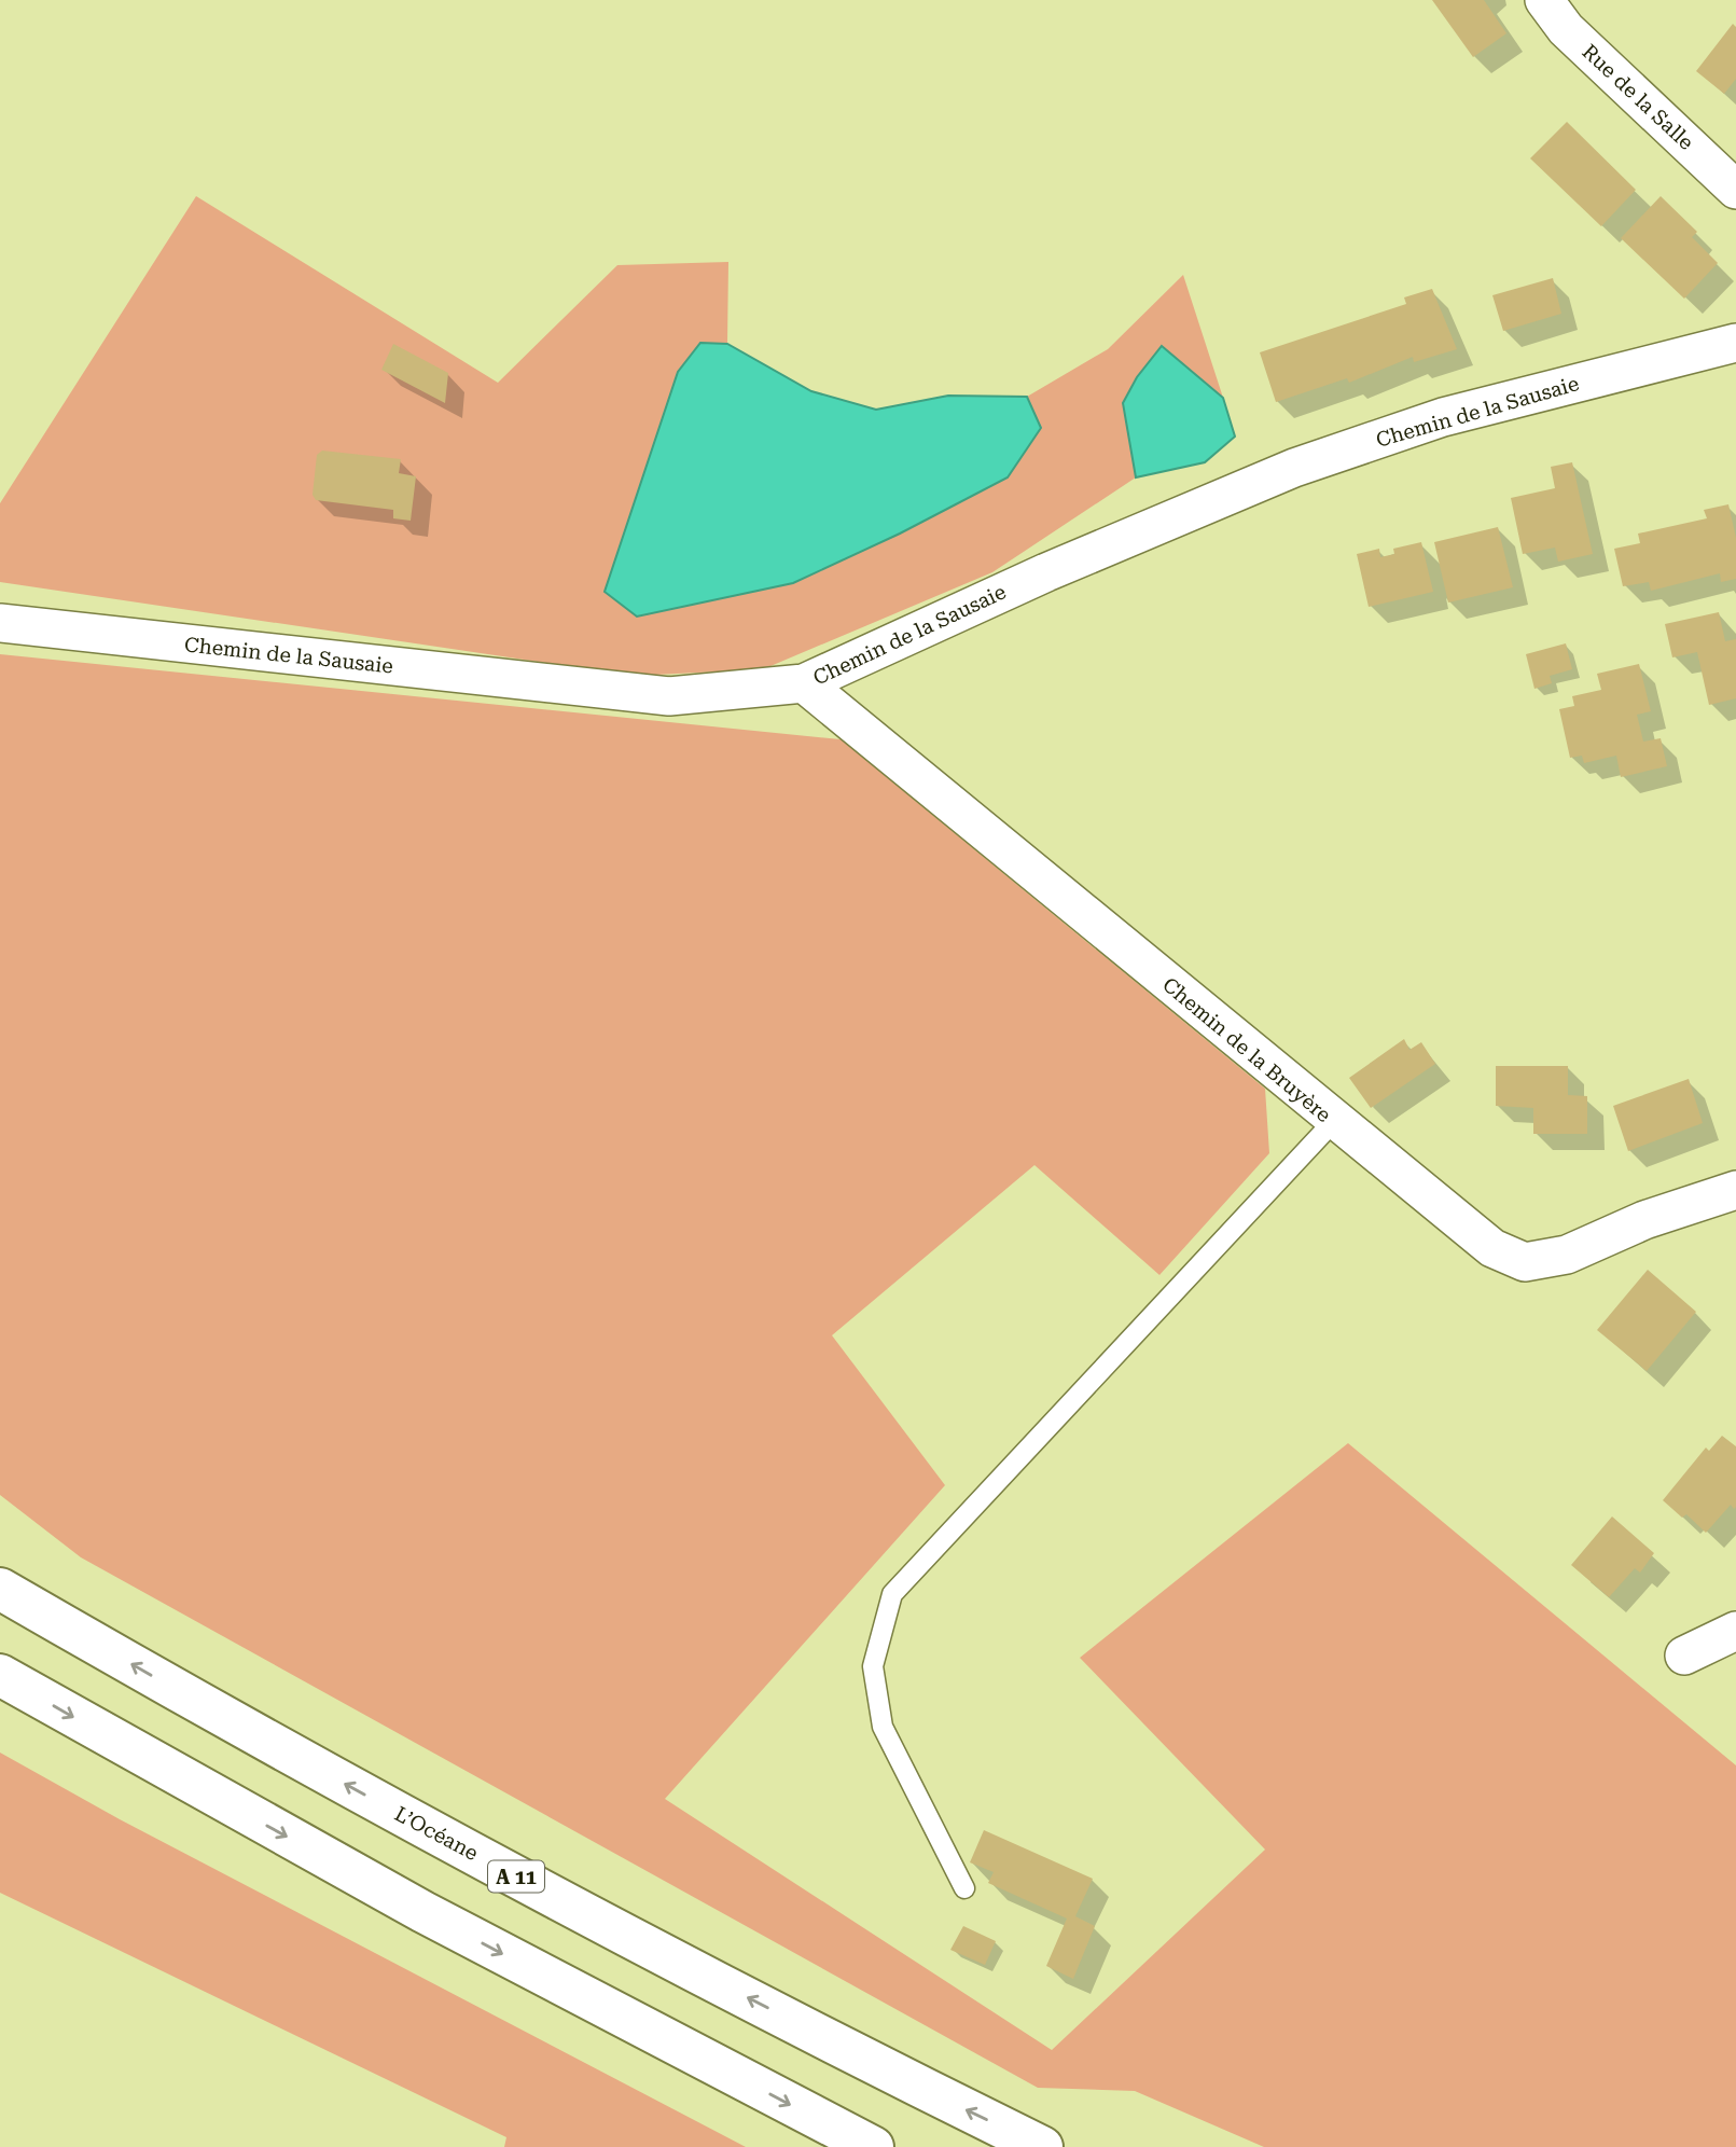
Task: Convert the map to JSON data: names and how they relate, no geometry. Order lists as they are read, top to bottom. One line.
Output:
{"streets":{"highway":["L’Océane","A 11"],"street":["Rue de la Salle","Chemin de la Sausaie","Chemin de la Bruyère"]},"crossings":[["Chemin de la Sausaie","Chemin de la Bruyère"]]}
